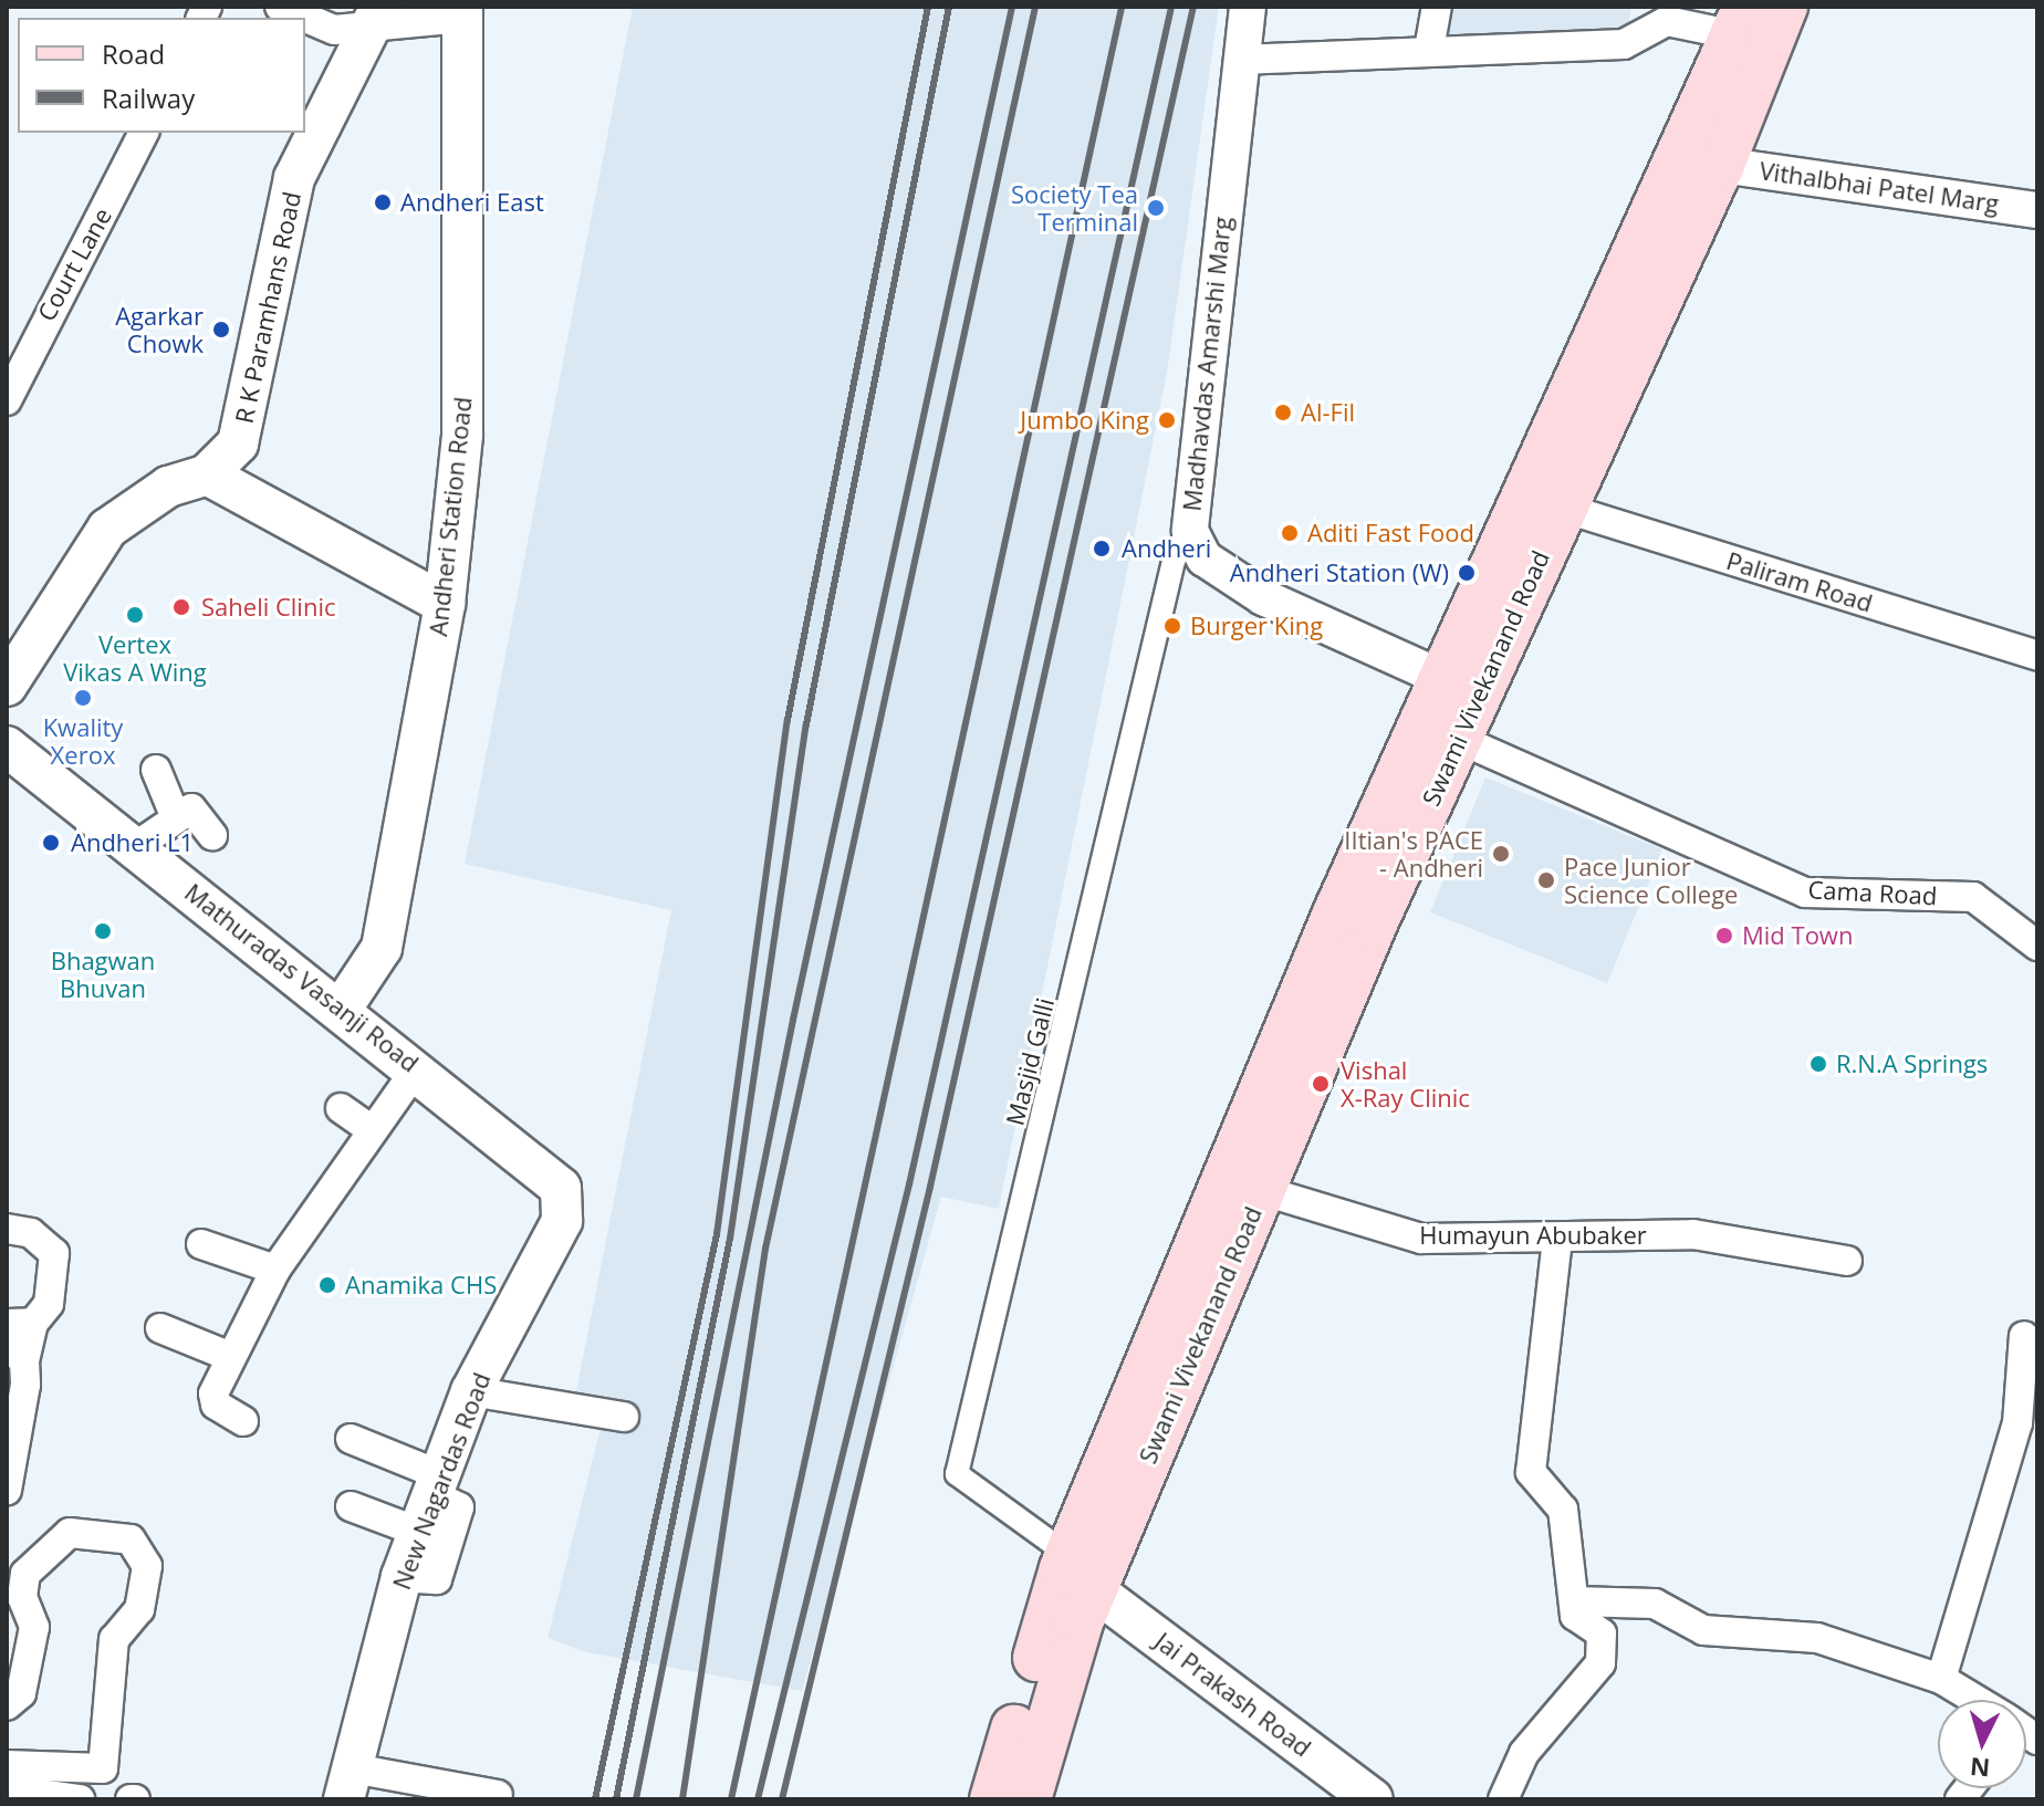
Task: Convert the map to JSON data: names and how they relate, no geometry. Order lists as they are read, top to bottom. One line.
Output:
{"streets":{"main road":["R K Paramhans Road","Andheri Station Road","Swami Vivekanand Road","Mathuradas Vasanji Road","New Nagardas Road","Jai Prakash Road"],"street":["Vithalbhai Patel Marg","Court Lane","Madhavdas Amarshi Marg","Paliram Road","Cama Road","Masjid Galli","Humayun Abubaker"]},"crossings":[["Vithalbhai Patel Marg","Swami Vivekanand Road"],["Madhavdas Amarshi Marg","Swami Vivekanand Road"],["Madhavdas Amarshi Marg","Masjid Galli"],["Andheri Station Road","Mathuradas Vasanji Road"],["Paliram Road","Swami Vivekanand Road"],["Swami Vivekanand Road","Cama Road"],["Swami Vivekanand Road","Masjid Galli"],["Swami Vivekanand Road","Humayun Abubaker"],["Swami Vivekanand Road","Jai Prakash Road"],["Mathuradas Vasanji Road","New Nagardas Road"],["Masjid Galli","Jai Prakash Road"]],"places":["Andheri East","Society Tea Terminal","Agarkar Chowk","Al-Fil","Jumbo King","Aditi Fast Food","Andheri","Andheri Station (W)","Saheli Clinic","Vertex Vikas A Wing","Burger King","Kwality Xerox","Andheri L1","IItian's PACE - Andheri","Pace Junior Science College","Bhagwan Bhuvan","Mid Town","R.N.A Springs","Vishal X-Ray Clinic","Anamika CHS"],"legend":["Road","Railway"],"north":"bottom"}
